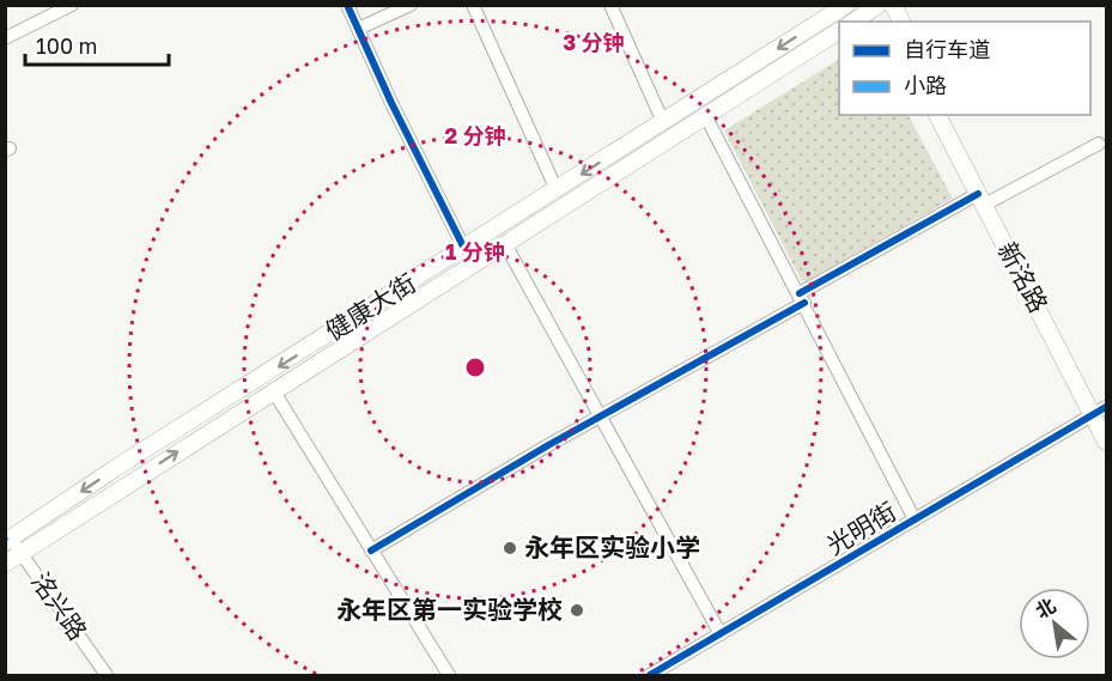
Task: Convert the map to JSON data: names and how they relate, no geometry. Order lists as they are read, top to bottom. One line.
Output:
{"streets":{"main road":["新洺路","健康大街"],"street":["光明街","洺兴路"]},"crossings":[["新洺路","光明街"],["健康大街","洺兴路"]],"places":["永年区实验小学","永年区第一实验学校"],"legend":["自行车道","小路"],"scale_bar":"100 m","north":"top left","rings":["3 分钟","2 分钟","1 分钟"]}
